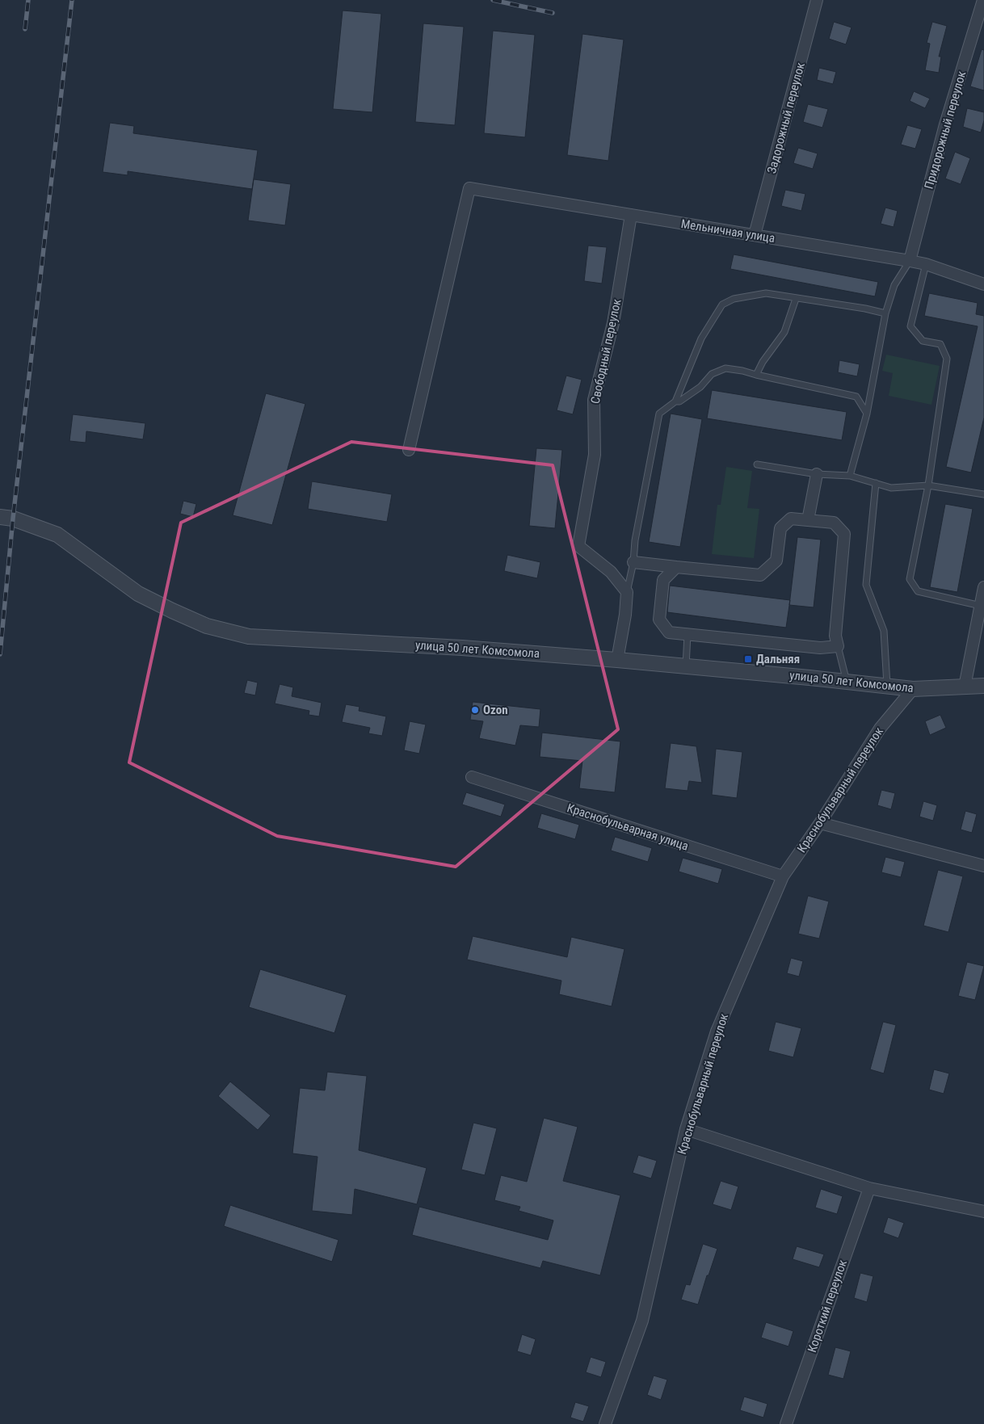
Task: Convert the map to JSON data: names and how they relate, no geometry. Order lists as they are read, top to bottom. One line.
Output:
{"streets":{"street":["Задорожный переулок","Придорожный переулок","Мельничная улица","Свободный переулок","улица 50 лет Комсомола","Краснобульварный переулок","Краснобульварная улица","Короткий переулок"]},"crossings":[["Задорожный переулок","Мельничная улица"],["Придорожный переулок","Мельничная улица"],["Мельничная улица","Свободный переулок"],["улица 50 лет Комсомола","Краснобульварный переулок"],["Краснобульварный переулок","Краснобульварная улица"]],"places":{"transit":["Дальняя"],"other":["Ozon"]}}
